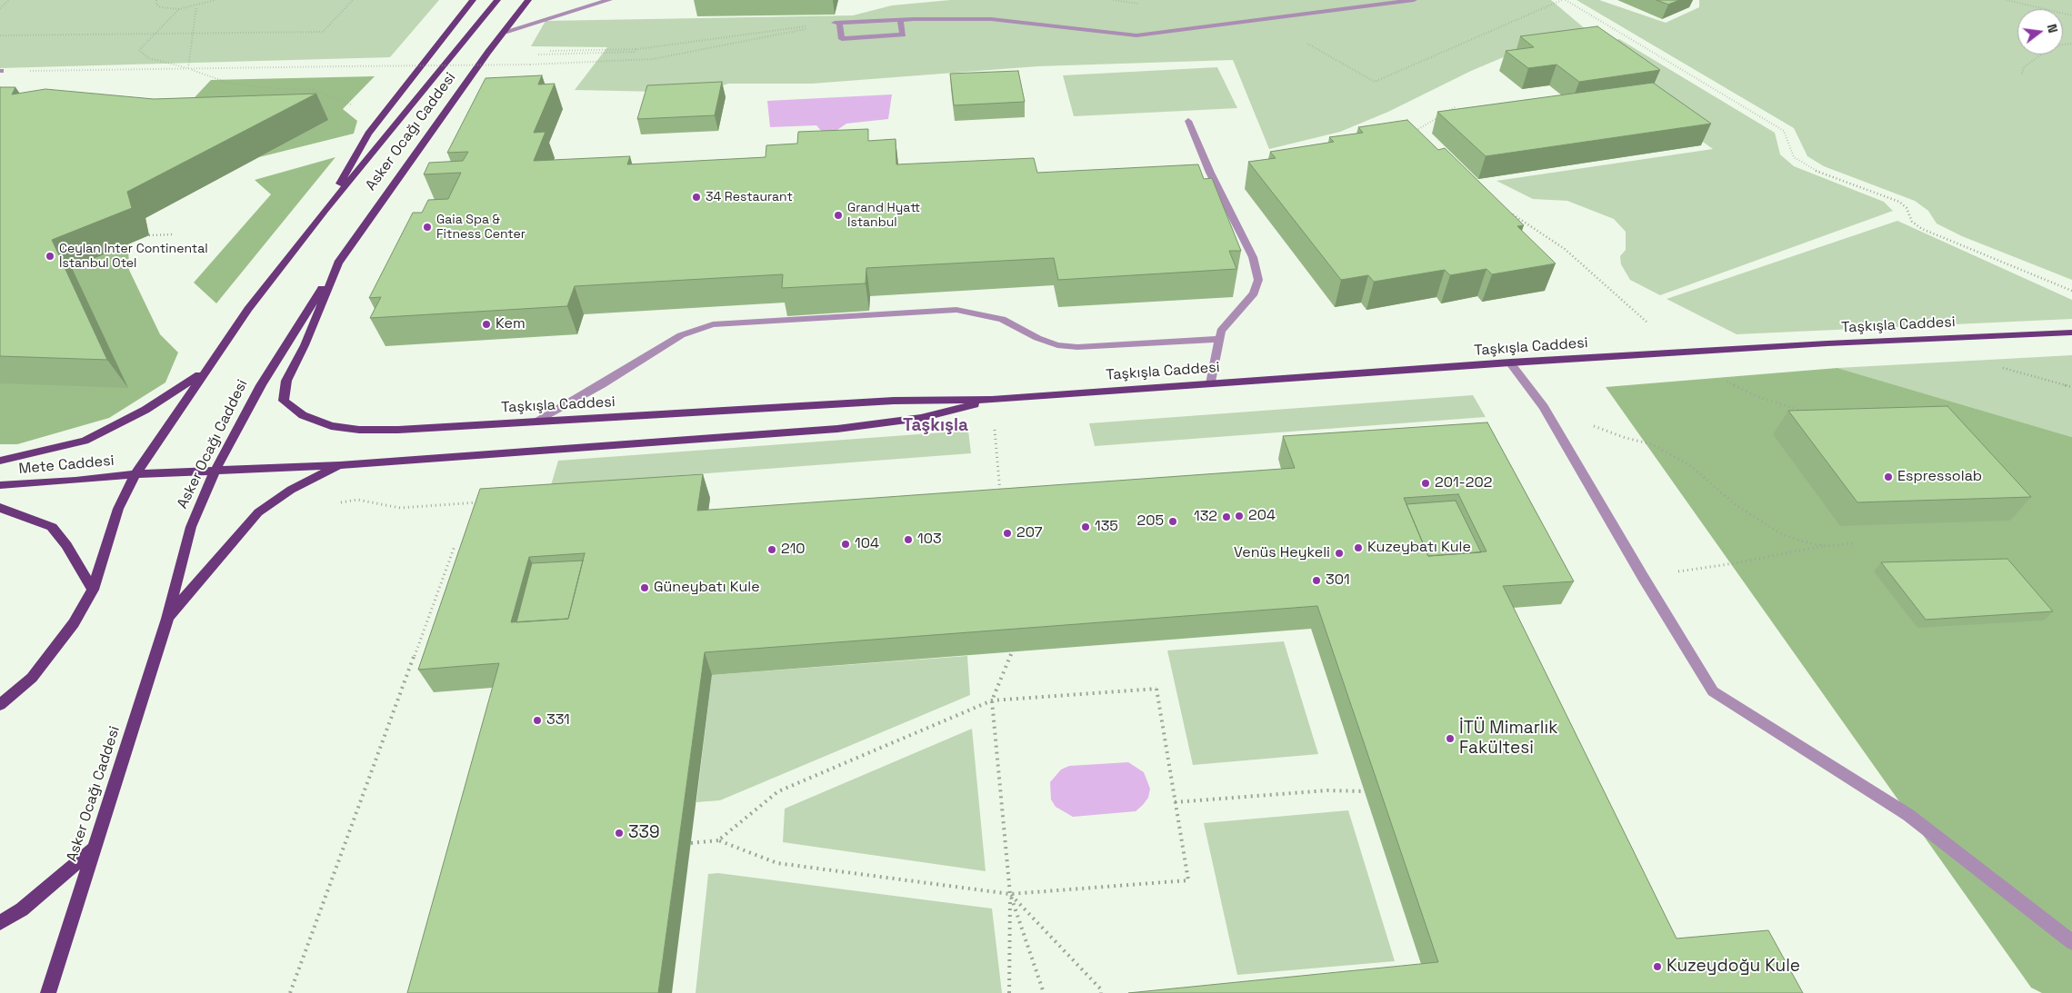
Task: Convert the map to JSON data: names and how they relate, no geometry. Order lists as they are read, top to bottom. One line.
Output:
{"streets":{"main road":["Asker Ocağı Caddesi","Taşkışla Caddesi","Mete Caddesi"]},"crossings":[["Asker Ocağı Caddesi","Taşkışla Caddesi"],["Asker Ocağı Caddesi","Mete Caddesi"],["Taşkışla Caddesi","Mete Caddesi"]],"districts":["Taşkışla"],"places":["34 Restaurant","Grand Hyatt Istanbul","Gaia Spa & Fitness Center","Ceylan Inter Continental İstanbul Otel","Kem","Espressolab","201-202","204","132","205","135","207","103","104","Kuzeybatı Kule","210","Venüs Heykeli","301","Güneybatı Kule","331","İTÜ Mimarlık Fakültesi","339","Kuzeydoğu Kule"],"north":"right"}
